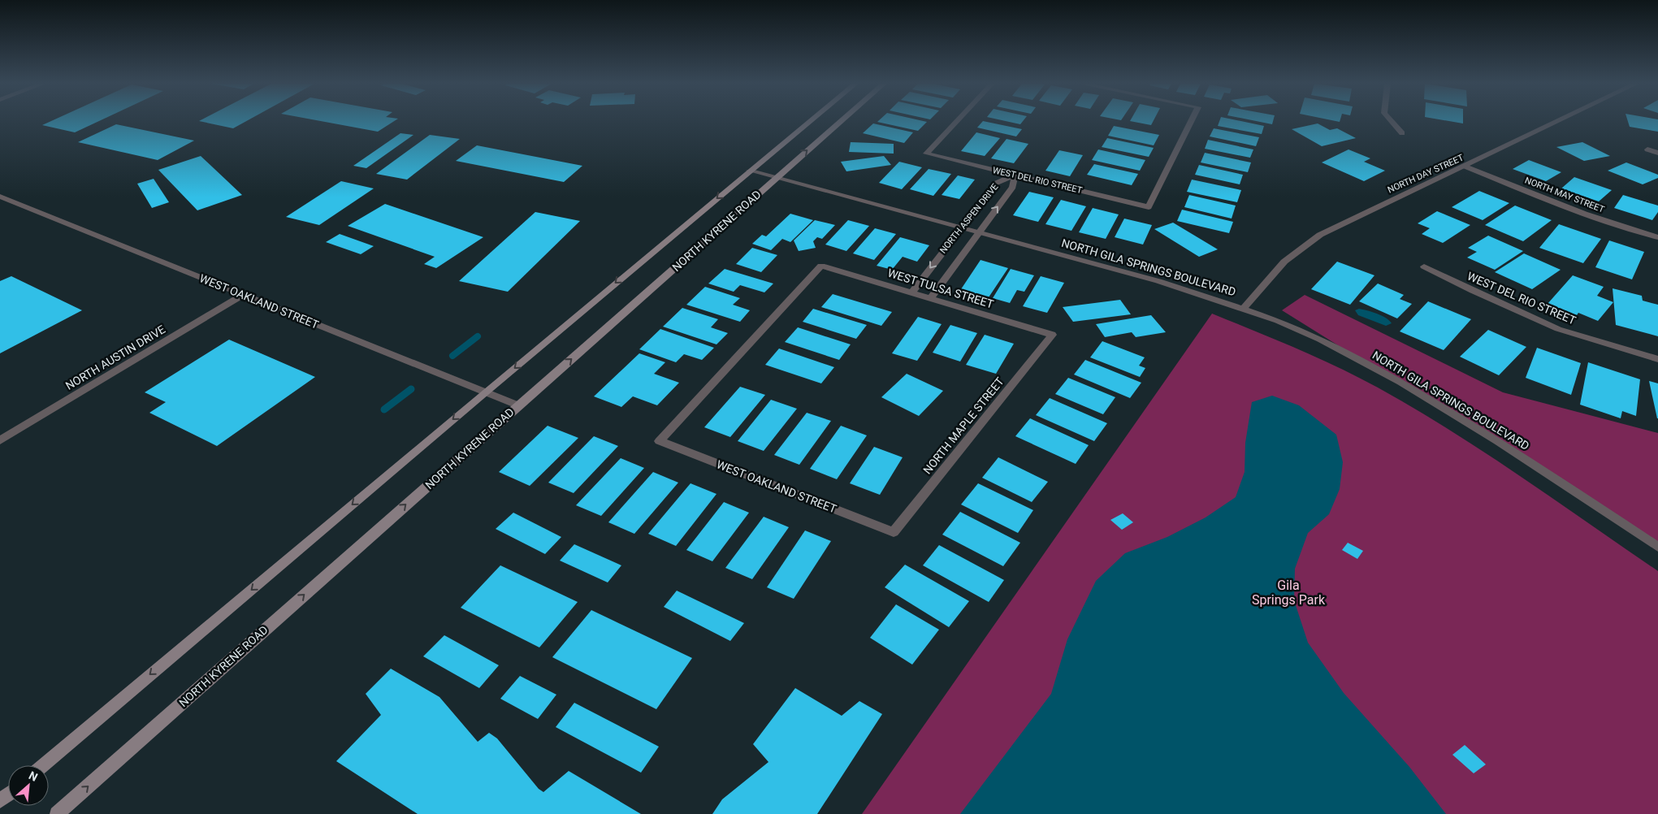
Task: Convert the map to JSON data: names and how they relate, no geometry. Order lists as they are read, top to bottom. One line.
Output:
{"streets":{"main road":["NORTH KYRENE ROAD"],"street":["NORTH DAY STREET","WEST DEL RIO STREET","NORTH MAY STREET","NORTH ASPEN DRIVE","NORTH GILA SPRINGS BOULEVARD","WEST TULSA STREET","WEST OAKLAND STREET","NORTH AUSTIN DRIVE","NORTH MAPLE STREET"]},"crossings":[["NORTH DAY STREET","NORTH MAY STREET"],["NORTH DAY STREET","NORTH GILA SPRINGS BOULEVARD"],["WEST DEL RIO STREET","NORTH ASPEN DRIVE"],["NORTH ASPEN DRIVE","NORTH GILA SPRINGS BOULEVARD"],["NORTH ASPEN DRIVE","WEST TULSA STREET"],["NORTH KYRENE ROAD","NORTH GILA SPRINGS BOULEVARD"],["NORTH KYRENE ROAD","WEST OAKLAND STREET"],["WEST TULSA STREET","WEST OAKLAND STREET"],["WEST TULSA STREET","NORTH MAPLE STREET"],["WEST OAKLAND STREET","NORTH AUSTIN DRIVE"],["WEST OAKLAND STREET","NORTH MAPLE STREET"]],"parks":["Gila Springs Park"],"north":"top right"}
